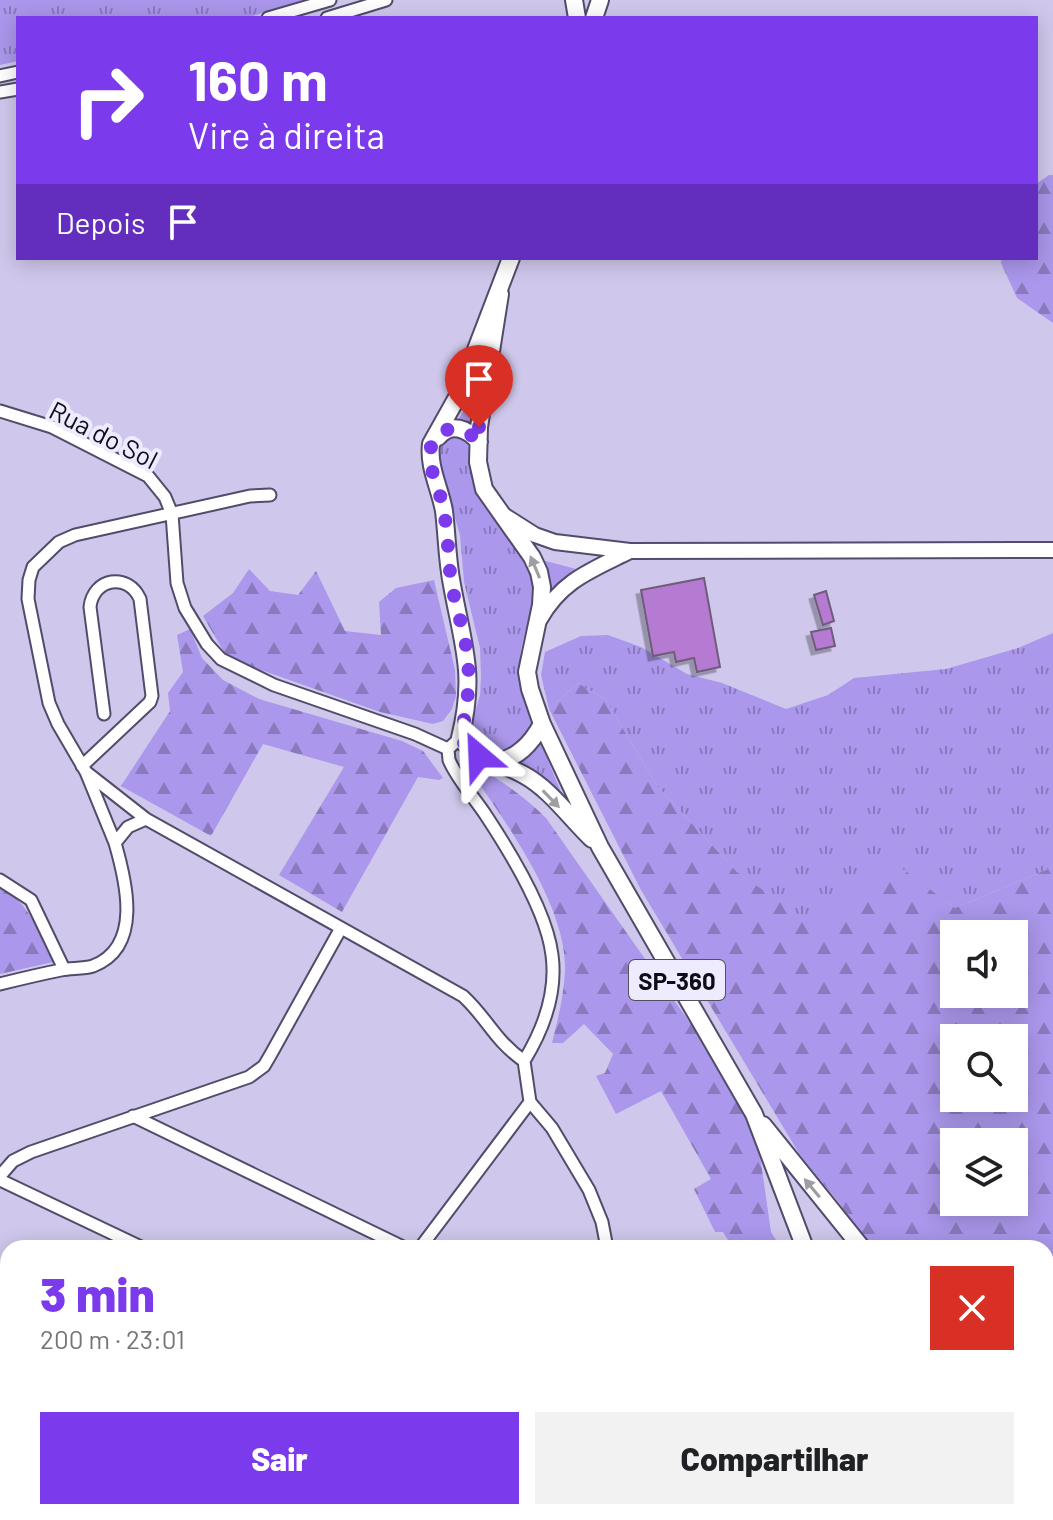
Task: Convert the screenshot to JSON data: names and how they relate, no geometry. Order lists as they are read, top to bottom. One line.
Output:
{"streets":{"main road":["SP-360"],"street":["Rua do Sol"]},"page":{"turn":["160 m","Vire à direita"],"then":"Depois","heading":["3 min","200 m · 23:01"],"buttons":["Sair","Compartilhar"]}}
